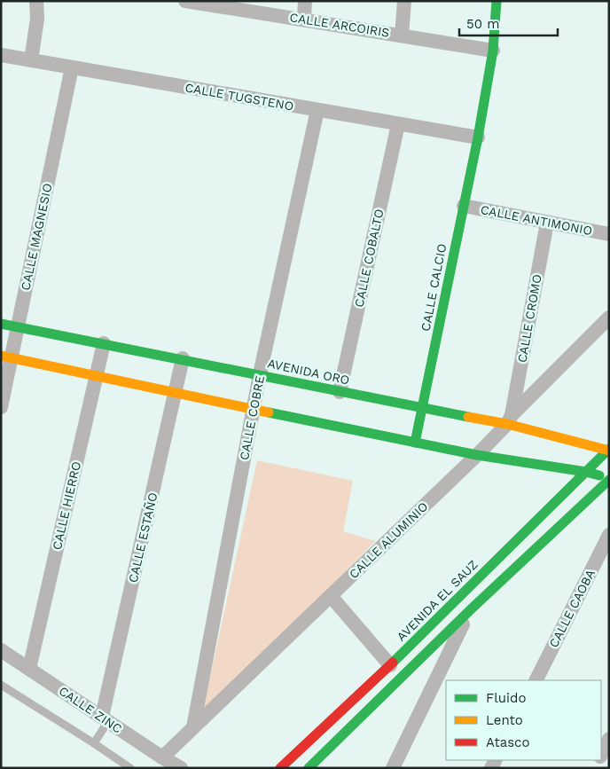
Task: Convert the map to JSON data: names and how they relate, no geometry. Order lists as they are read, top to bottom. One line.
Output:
{"streets":{"main road":["CALLE CALCIO","AVENIDA ORO","AVENIDA EL SAUZ"],"street":["CALLE ARCOIRIS","CALLE TUGSTENO","CALLE ANTIMONIO","CALLE MAGNESIO","CALLE COBALTO","CALLE CROMO","CALLE COBRE","CALLE HIERRO","CALLE ESTAÑO","CALLE ALUMINIO","CALLE CAOBA","CALLE ZINC"]},"crossings":[["CALLE ARCOIRIS","CALLE CALCIO"],["CALLE TUGSTENO","CALLE MAGNESIO"],["CALLE TUGSTENO","CALLE COBALTO"],["CALLE TUGSTENO","CALLE CALCIO"],["CALLE TUGSTENO","CALLE COBRE"],["CALLE ANTIMONIO","CALLE CALCIO"],["CALLE ANTIMONIO","CALLE CROMO"],["CALLE MAGNESIO","AVENIDA ORO"],["CALLE COBALTO","AVENIDA ORO"],["CALLE CALCIO","AVENIDA ORO"],["CALLE CROMO","AVENIDA ORO"],["CALLE CROMO","CALLE ALUMINIO"],["AVENIDA ORO","CALLE COBRE"],["AVENIDA ORO","CALLE HIERRO"],["AVENIDA ORO","CALLE ESTAÑO"],["AVENIDA ORO","CALLE ALUMINIO"],["AVENIDA ORO","AVENIDA EL SAUZ"],["CALLE COBRE","CALLE ALUMINIO"],["CALLE HIERRO","CALLE ZINC"],["CALLE ESTAÑO","CALLE ZINC"],["CALLE ALUMINIO","CALLE ZINC"]],"legend":["Fluido","Lento","Atasco"],"scale_bar":"50 m"}
